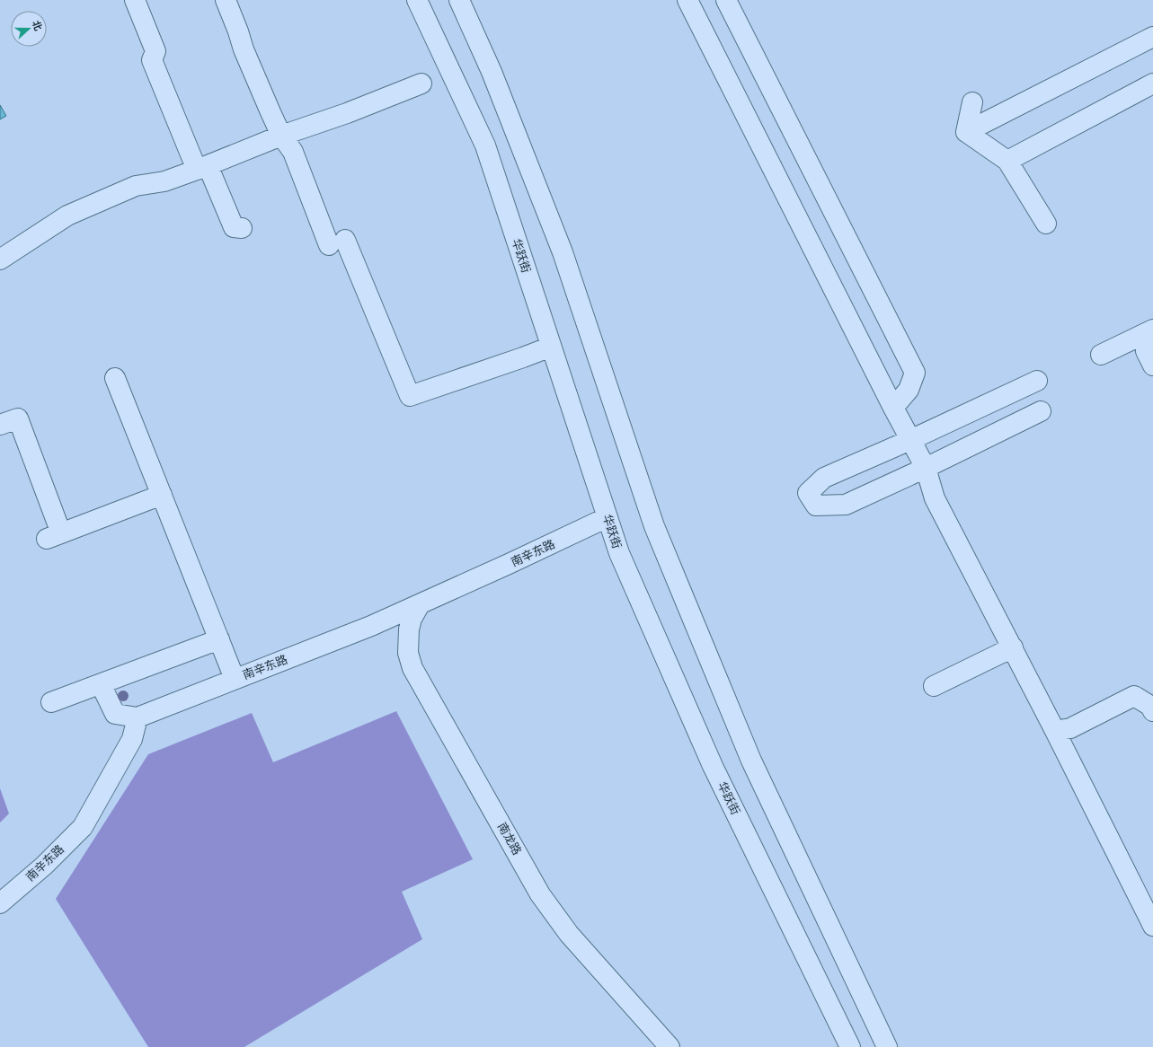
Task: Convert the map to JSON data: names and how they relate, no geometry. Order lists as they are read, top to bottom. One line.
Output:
{"streets":{"street":["华跃街","南辛东路","南龙路"]},"crossings":[["华跃街","南辛东路"],["南辛东路","南龙路"]],"north":"right"}
